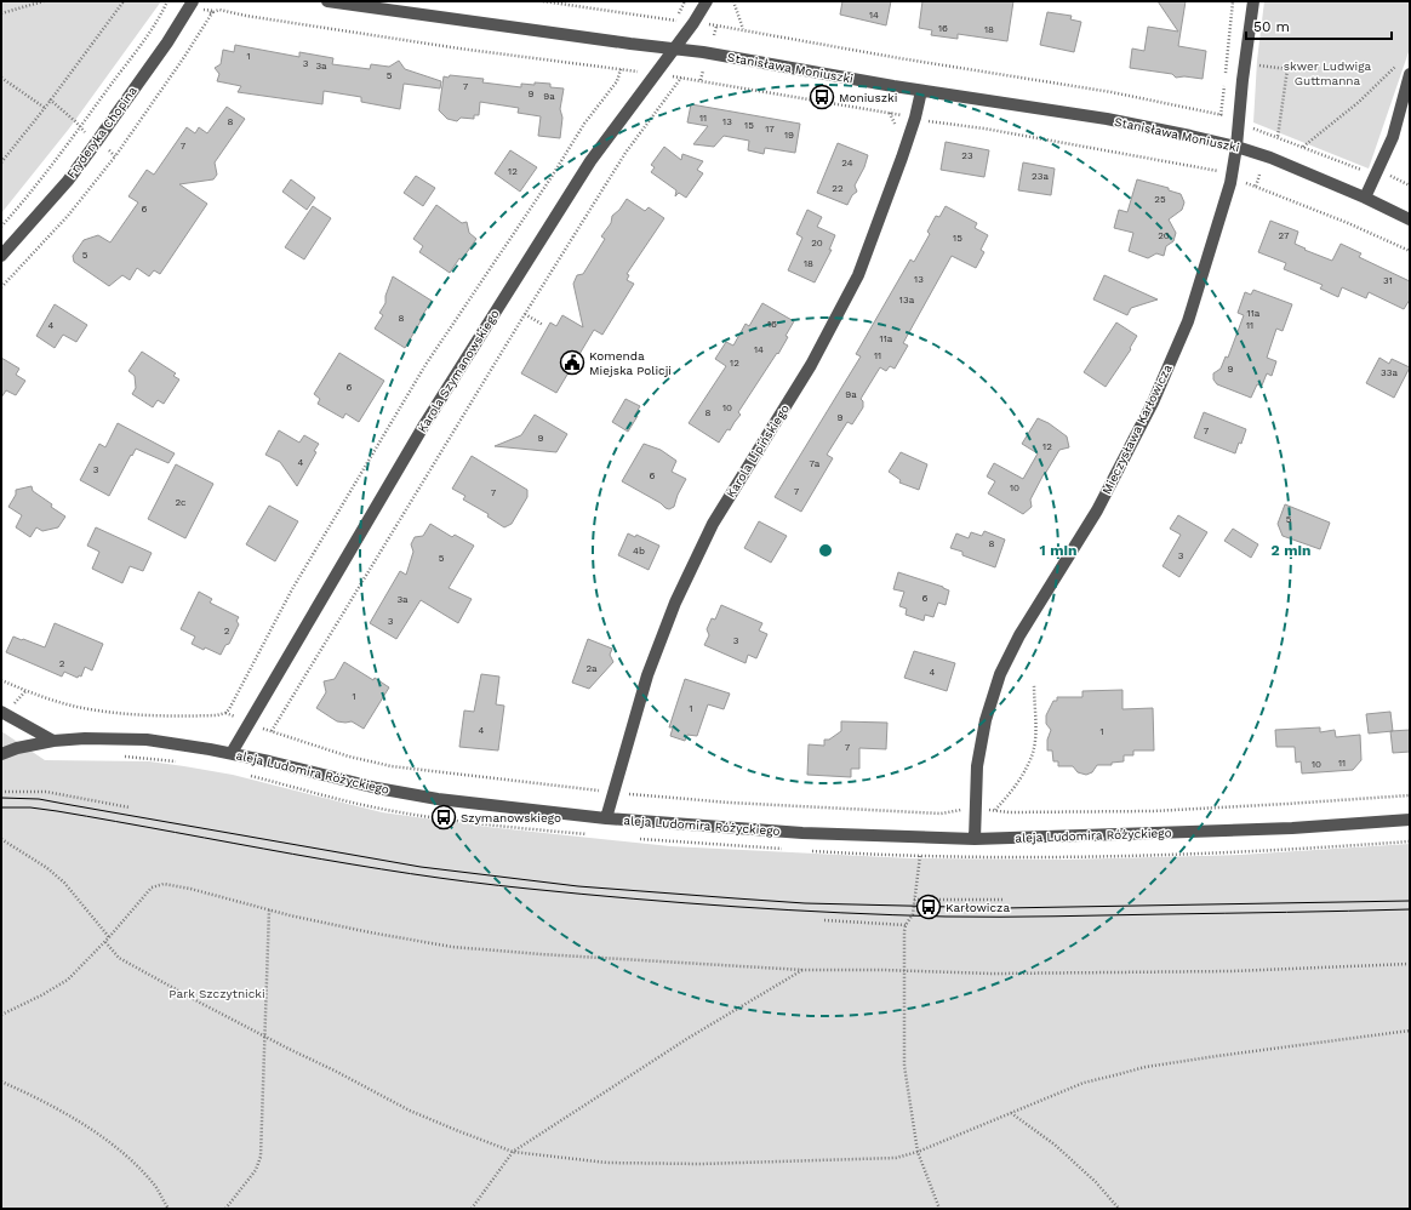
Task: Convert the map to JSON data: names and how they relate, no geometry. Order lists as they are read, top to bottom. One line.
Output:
{"streets":{"street":["Stanisława Moniuszki","Fryderyka Chopina","Karola Szymanowskiego","Mieczysława Karłowicza","Karola Lipińskiego","aleja Ludomira Różyckiego"]},"crossings":[["Stanisława Moniuszki","Karola Szymanowskiego"],["Stanisława Moniuszki","Mieczysława Karłowicza"],["Stanisława Moniuszki","Karola Lipińskiego"],["Karola Szymanowskiego","aleja Ludomira Różyckiego"],["Mieczysława Karłowicza","aleja Ludomira Różyckiego"],["Karola Lipińskiego","aleja Ludomira Różyckiego"]],"parks":["skwer Ludwiga Guttmanna","Park Szczytnicki"],"places":{"bus stop":["Moniuszki","Szymanowskiego","Karłowicza"],"public building":["Komenda Miejska Policji"]},"house_numbers":["14","16","18","1","3","3a","5","7","9","9a","11","8","13","15","17","19","7","23","24","12","23a","22","25","6","20","27","15","20","5","18","13","31","13a","11a","8","16","4","11","11a","14","11","12","9","33a","6","9a","10","8","9","7","9","12","4","7a","3","6","10","7","7","2c","5","8","4b","3","5","6","3a","3","2","3","2","2a","4","1","1","4","1","7","11","10"],"scale_bar":"50 m","rings":["1 min","2 min"]}
